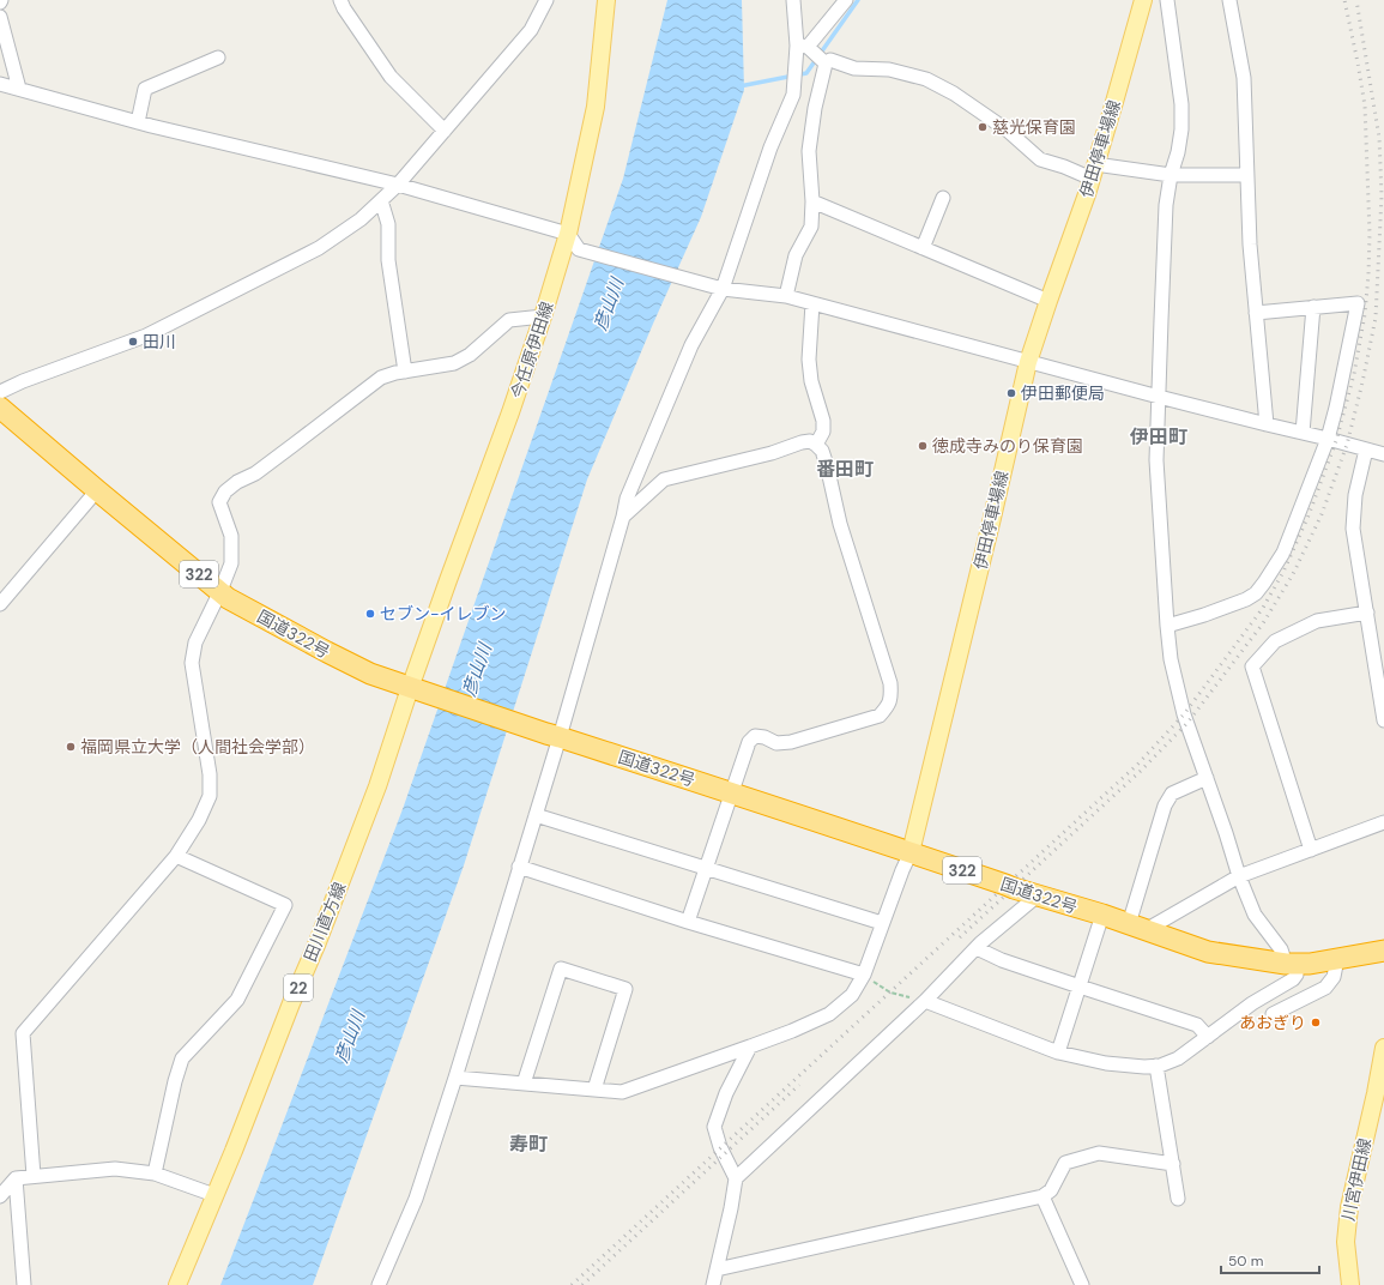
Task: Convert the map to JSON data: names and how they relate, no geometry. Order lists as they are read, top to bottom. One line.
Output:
{"streets":{"highway":["322","国道322号"],"main road":["伊田停車場線","今任原伊田線","田川直方線","22","川宮伊田線"]},"crossings":[["伊田停車場線","国道322号"],["今任原伊田線","国道322号"],["今任原伊田線","田川直方線"],["国道322号","田川直方線"]],"districts":["伊田町","番田町","寿町"],"water":["彦山川"],"places":["慈光保育園","田川","伊田郵便局","徳成寺みのり保育園","セブン-イレブン","福岡県立大学（人間社会学部）","あおぎり"],"scale_bar":"50 m"}
